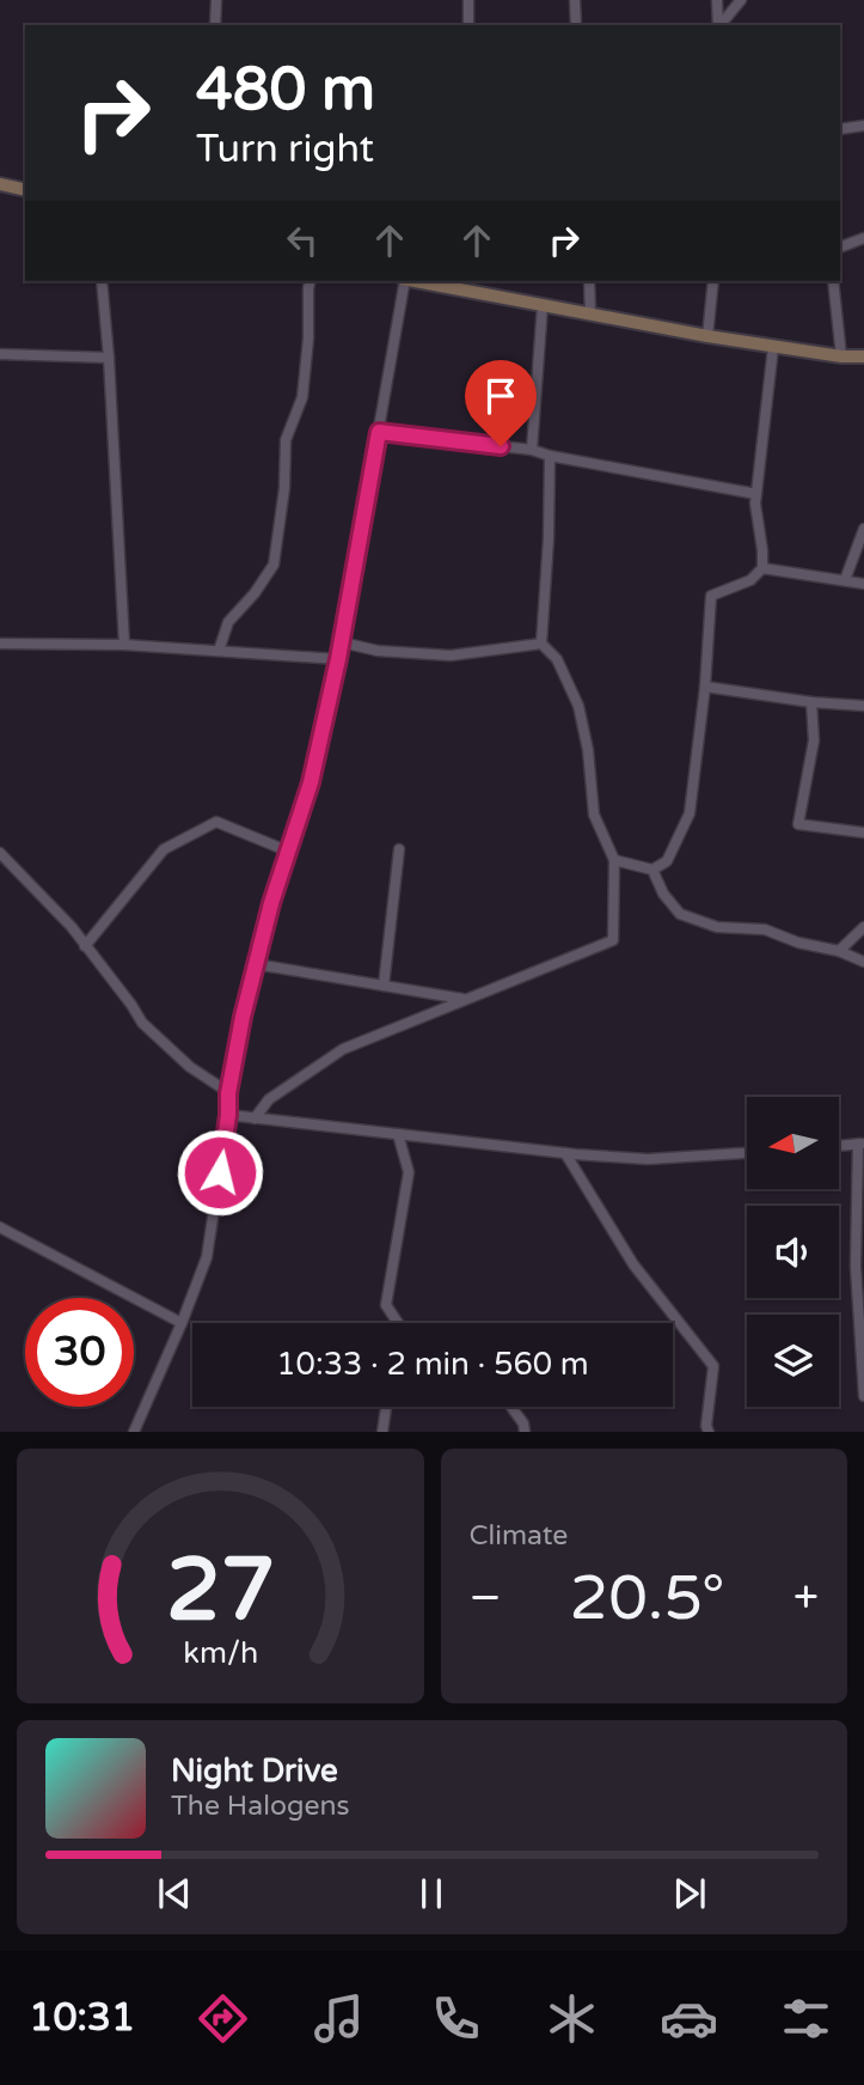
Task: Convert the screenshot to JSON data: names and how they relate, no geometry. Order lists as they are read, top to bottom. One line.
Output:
{"north":"left","page":{"turn":["480 m","Turn right"],"limit":"30","trip":"10:33 · 2 min · 560 m","tile":"Climate","heat":["−","20.5°","+"],"song":["Night Drive","The Halogens"],"tabs":"10:31","gauge":["27","km/h"]}}
